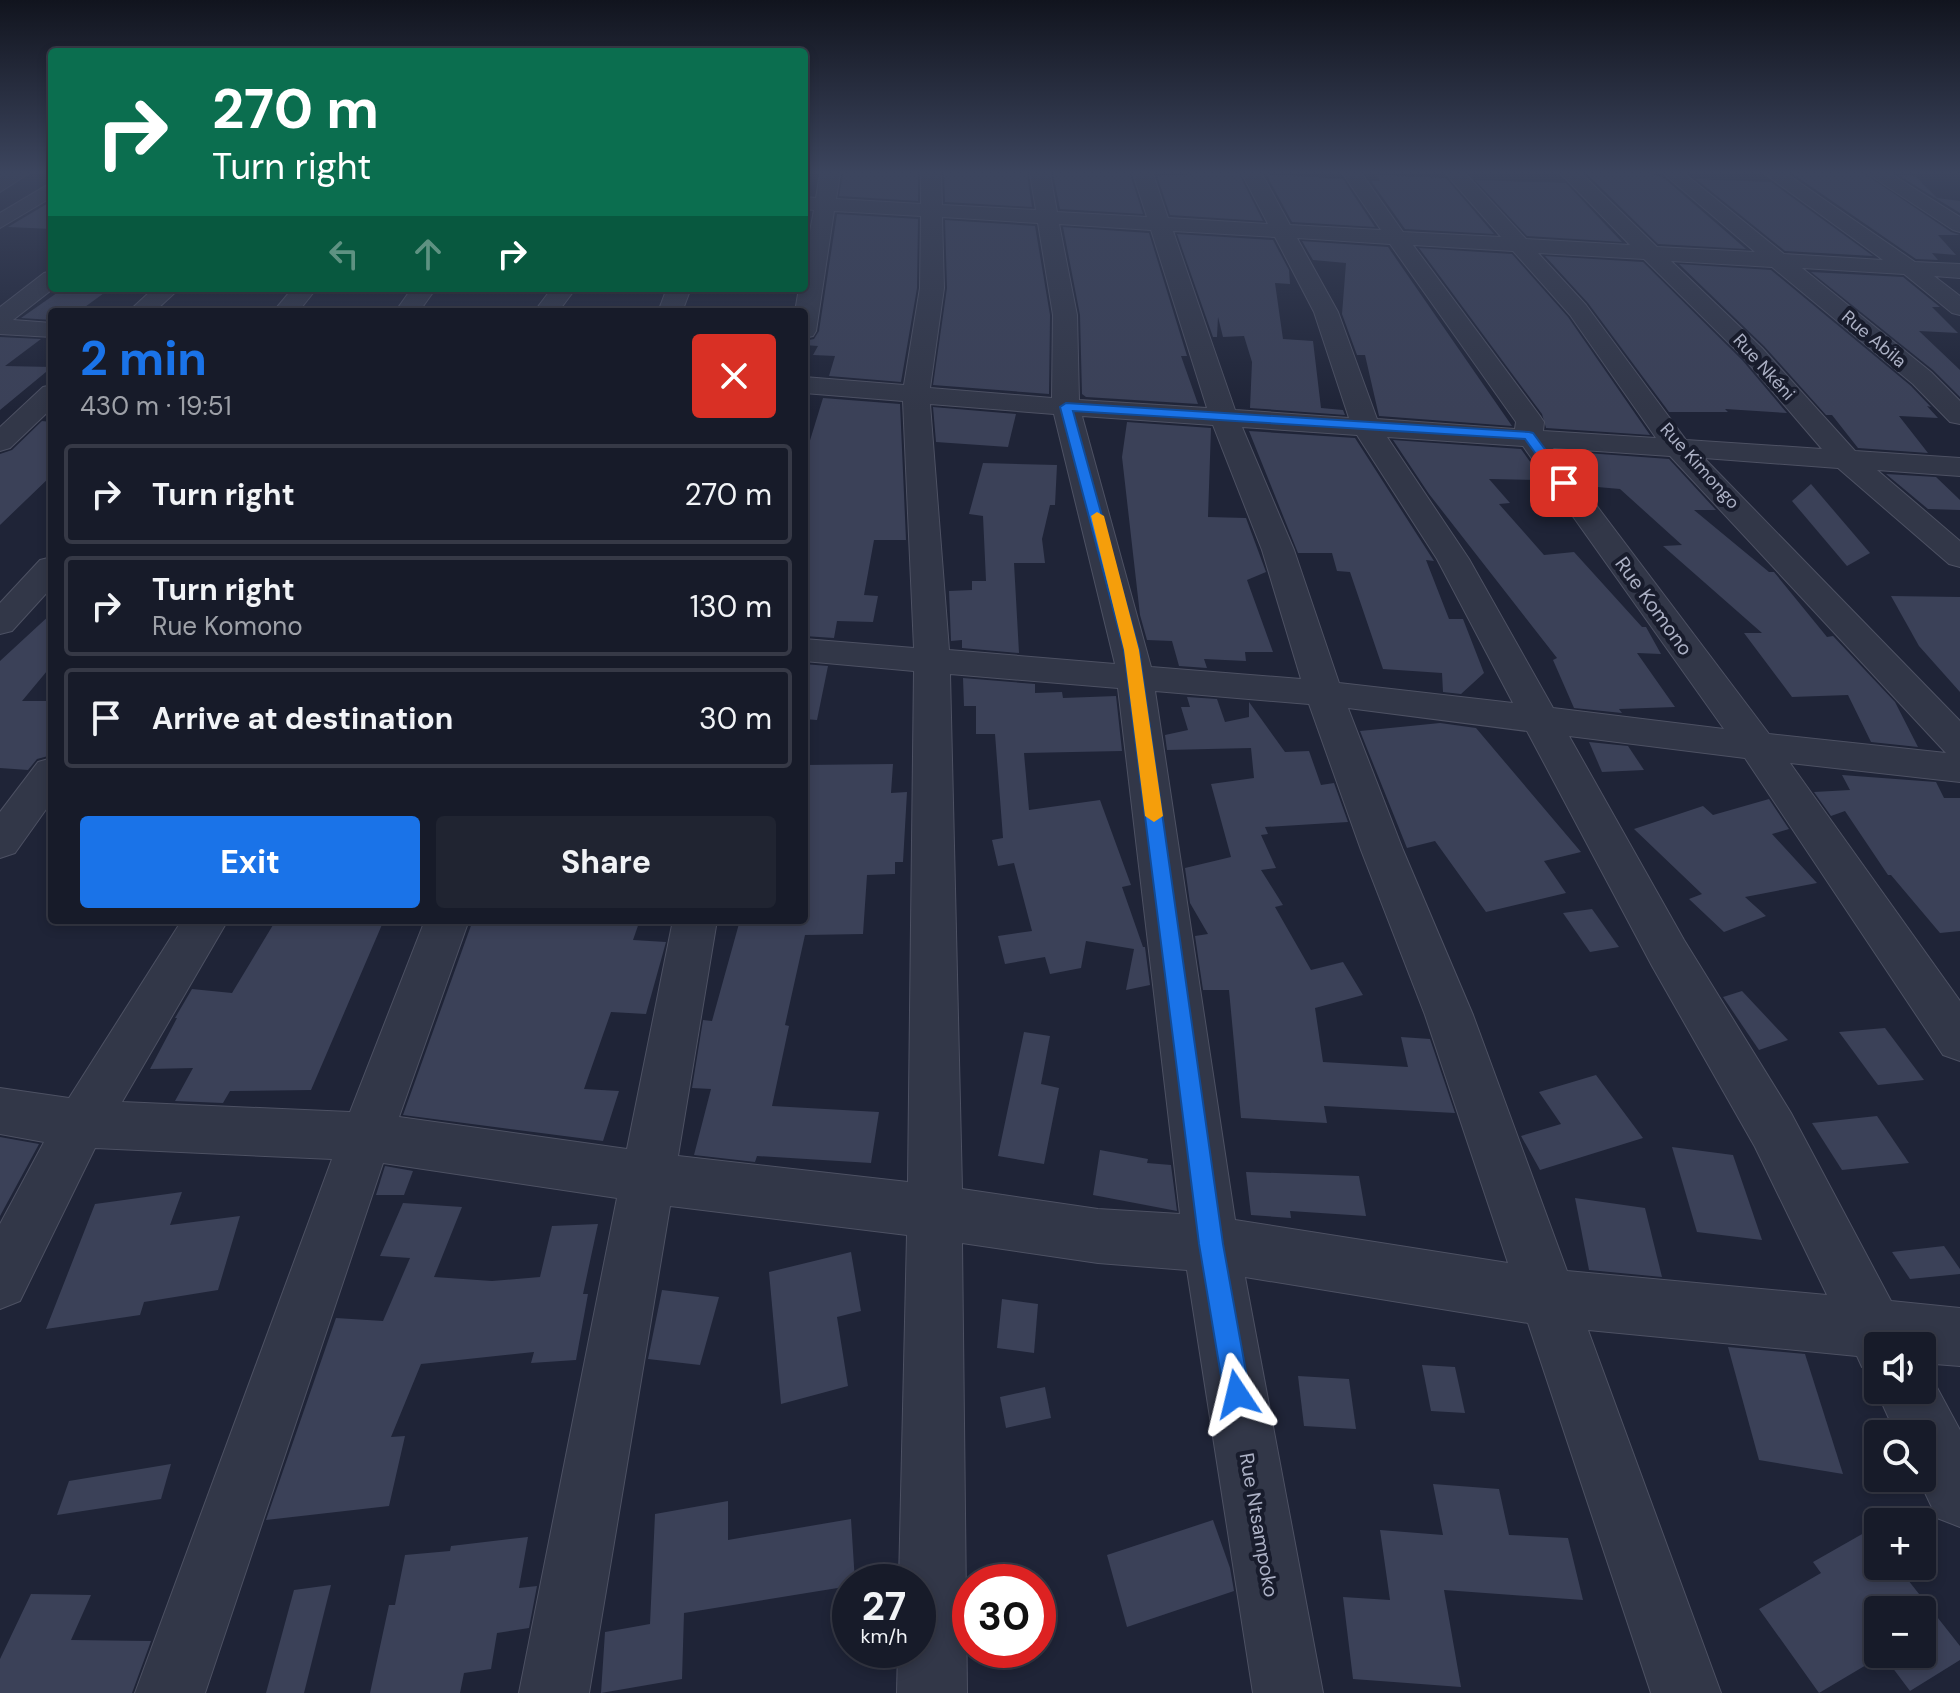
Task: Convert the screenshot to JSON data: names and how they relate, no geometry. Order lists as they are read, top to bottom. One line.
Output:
{"streets":{"street":["Rue Abila","Rue Nkéni","Rue Kimongo","Rue Komono","Rue Ntsampoko"]},"page":{"turn":["270 m","Turn right"],"heading":["2 min","430 m · 19:51"],"list":[{"name":"Turn right","value":"270 m"},{"name":"Turn right","note":"Rue Komono","value":"130 m"},{"name":"Arrive at destination","value":"30 m"}],"buttons":["Exit","Share"],"map_buttons":["+","−"],"speed":"27 km/h","limit":"30"}}
